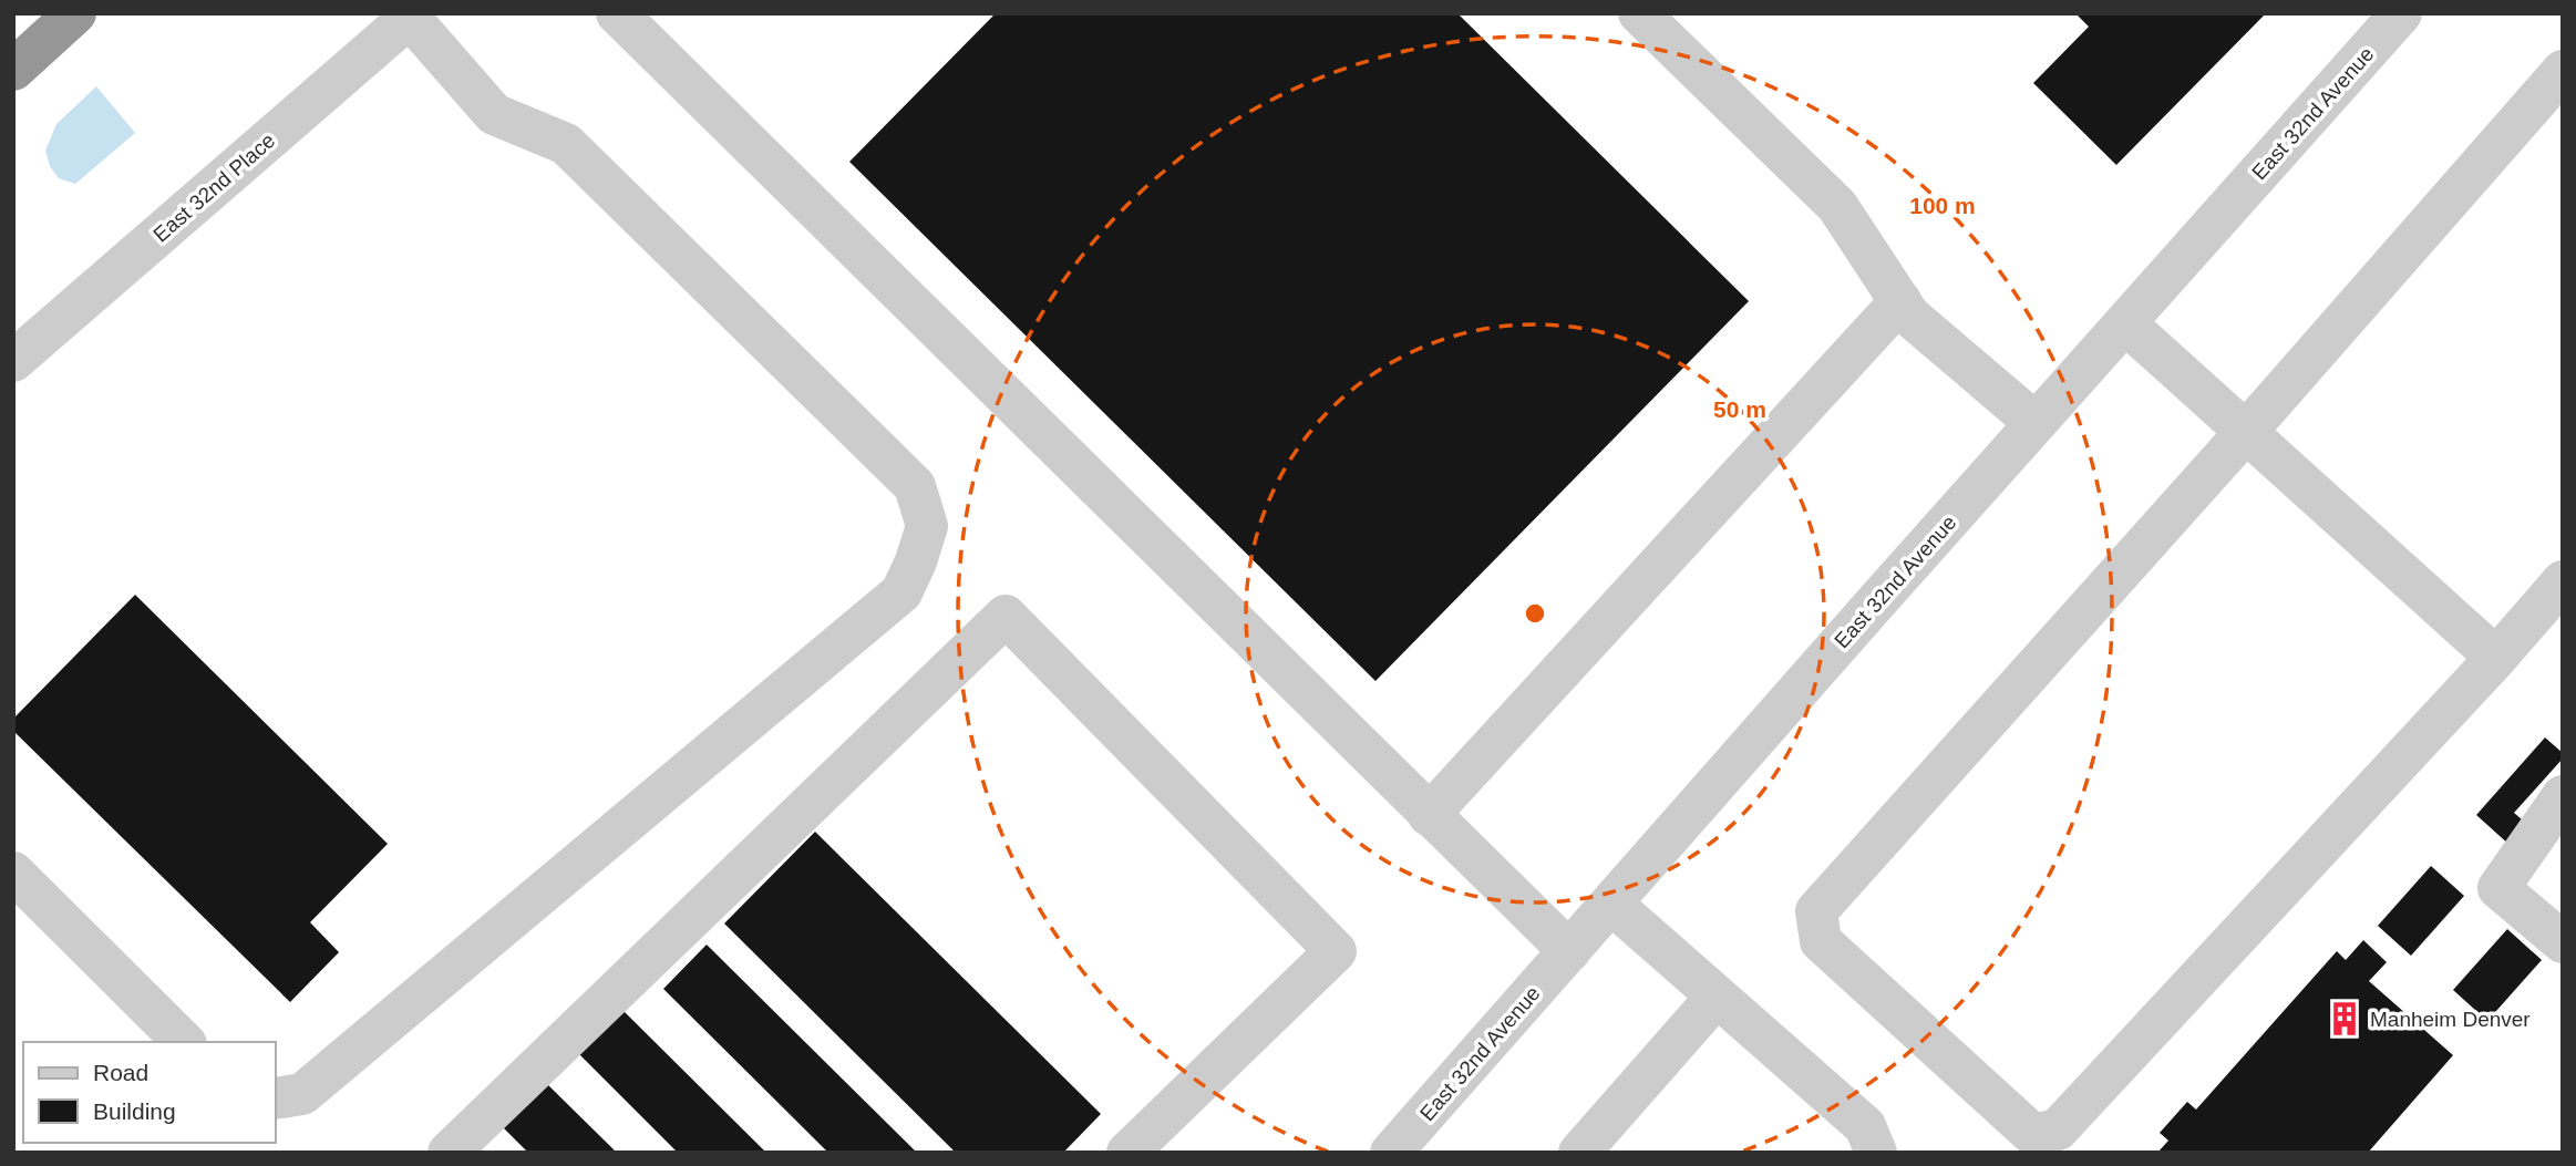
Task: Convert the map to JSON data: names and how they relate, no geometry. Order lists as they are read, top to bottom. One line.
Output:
{"streets":{"street":["East 32nd Avenue","East 32nd Place"]},"places":{"building":["Manheim Denver"]},"legend":["Road","Building"],"rings":["100 m","50 m"]}
